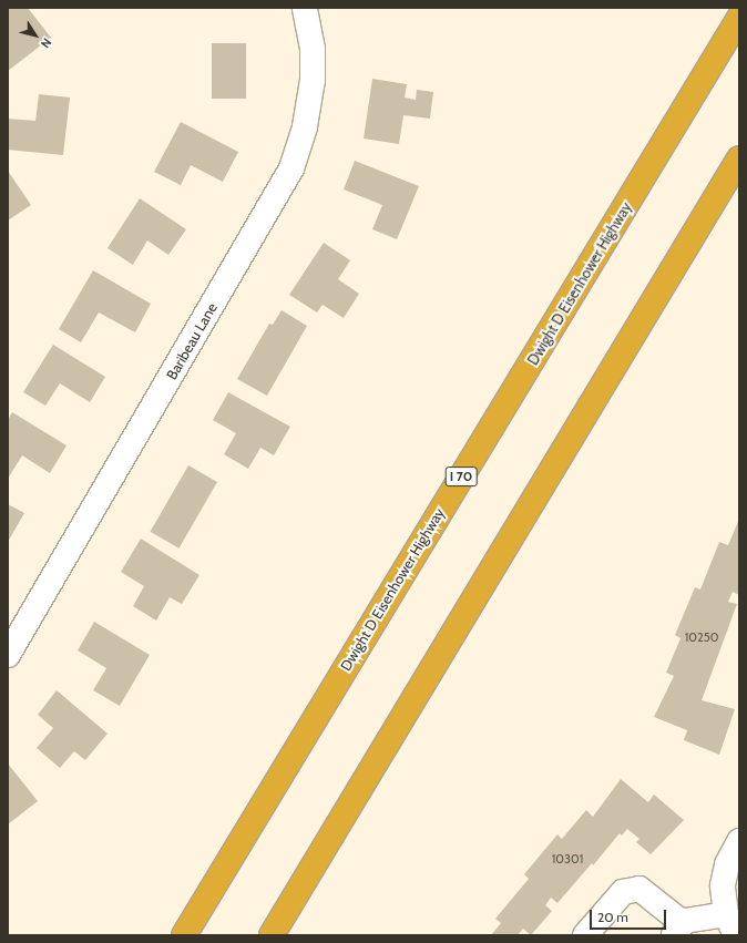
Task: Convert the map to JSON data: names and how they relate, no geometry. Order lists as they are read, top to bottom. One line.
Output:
{"streets":{"highway":["Dwight D Eisenhower Highway","I 70"],"street":["Baribeau Lane"]},"house_numbers":["10250","10301"],"scale_bar":"20 m","north":"bottom right"}
